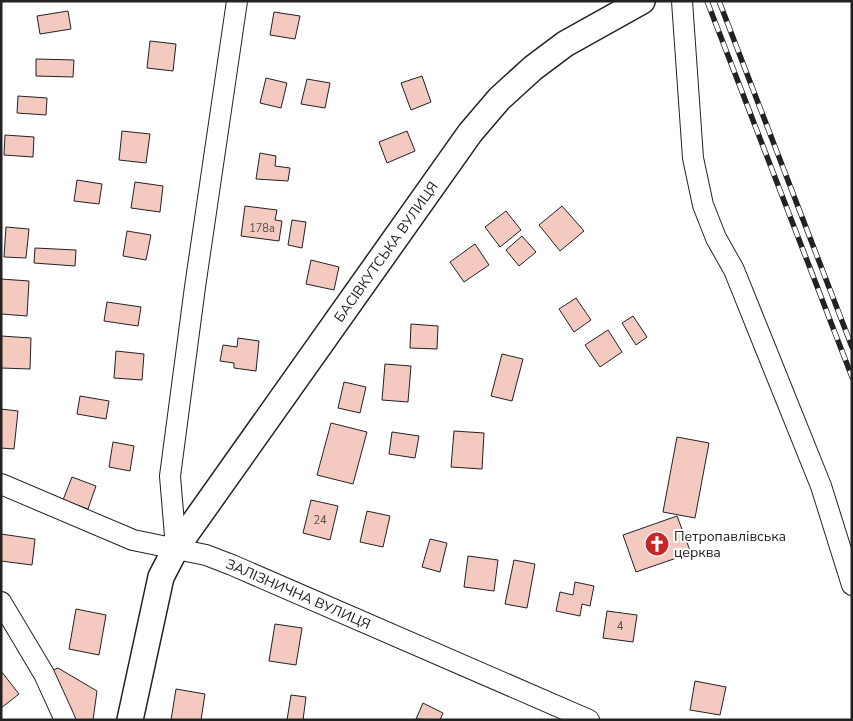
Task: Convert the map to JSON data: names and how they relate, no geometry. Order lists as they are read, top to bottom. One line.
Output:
{"streets":{"main road":["БАСІВКУТСЬКА ВУЛИЦЯ"],"street":["ЗАЛІЗНИЧНА ВУЛИЦЯ"]},"crossings":[["БАСІВКУТСЬКА ВУЛИЦЯ","ЗАЛІЗНИЧНА ВУЛИЦЯ"]],"places":{"church":["Петропавлівська церква"]},"house_numbers":["178а","24","4"]}
